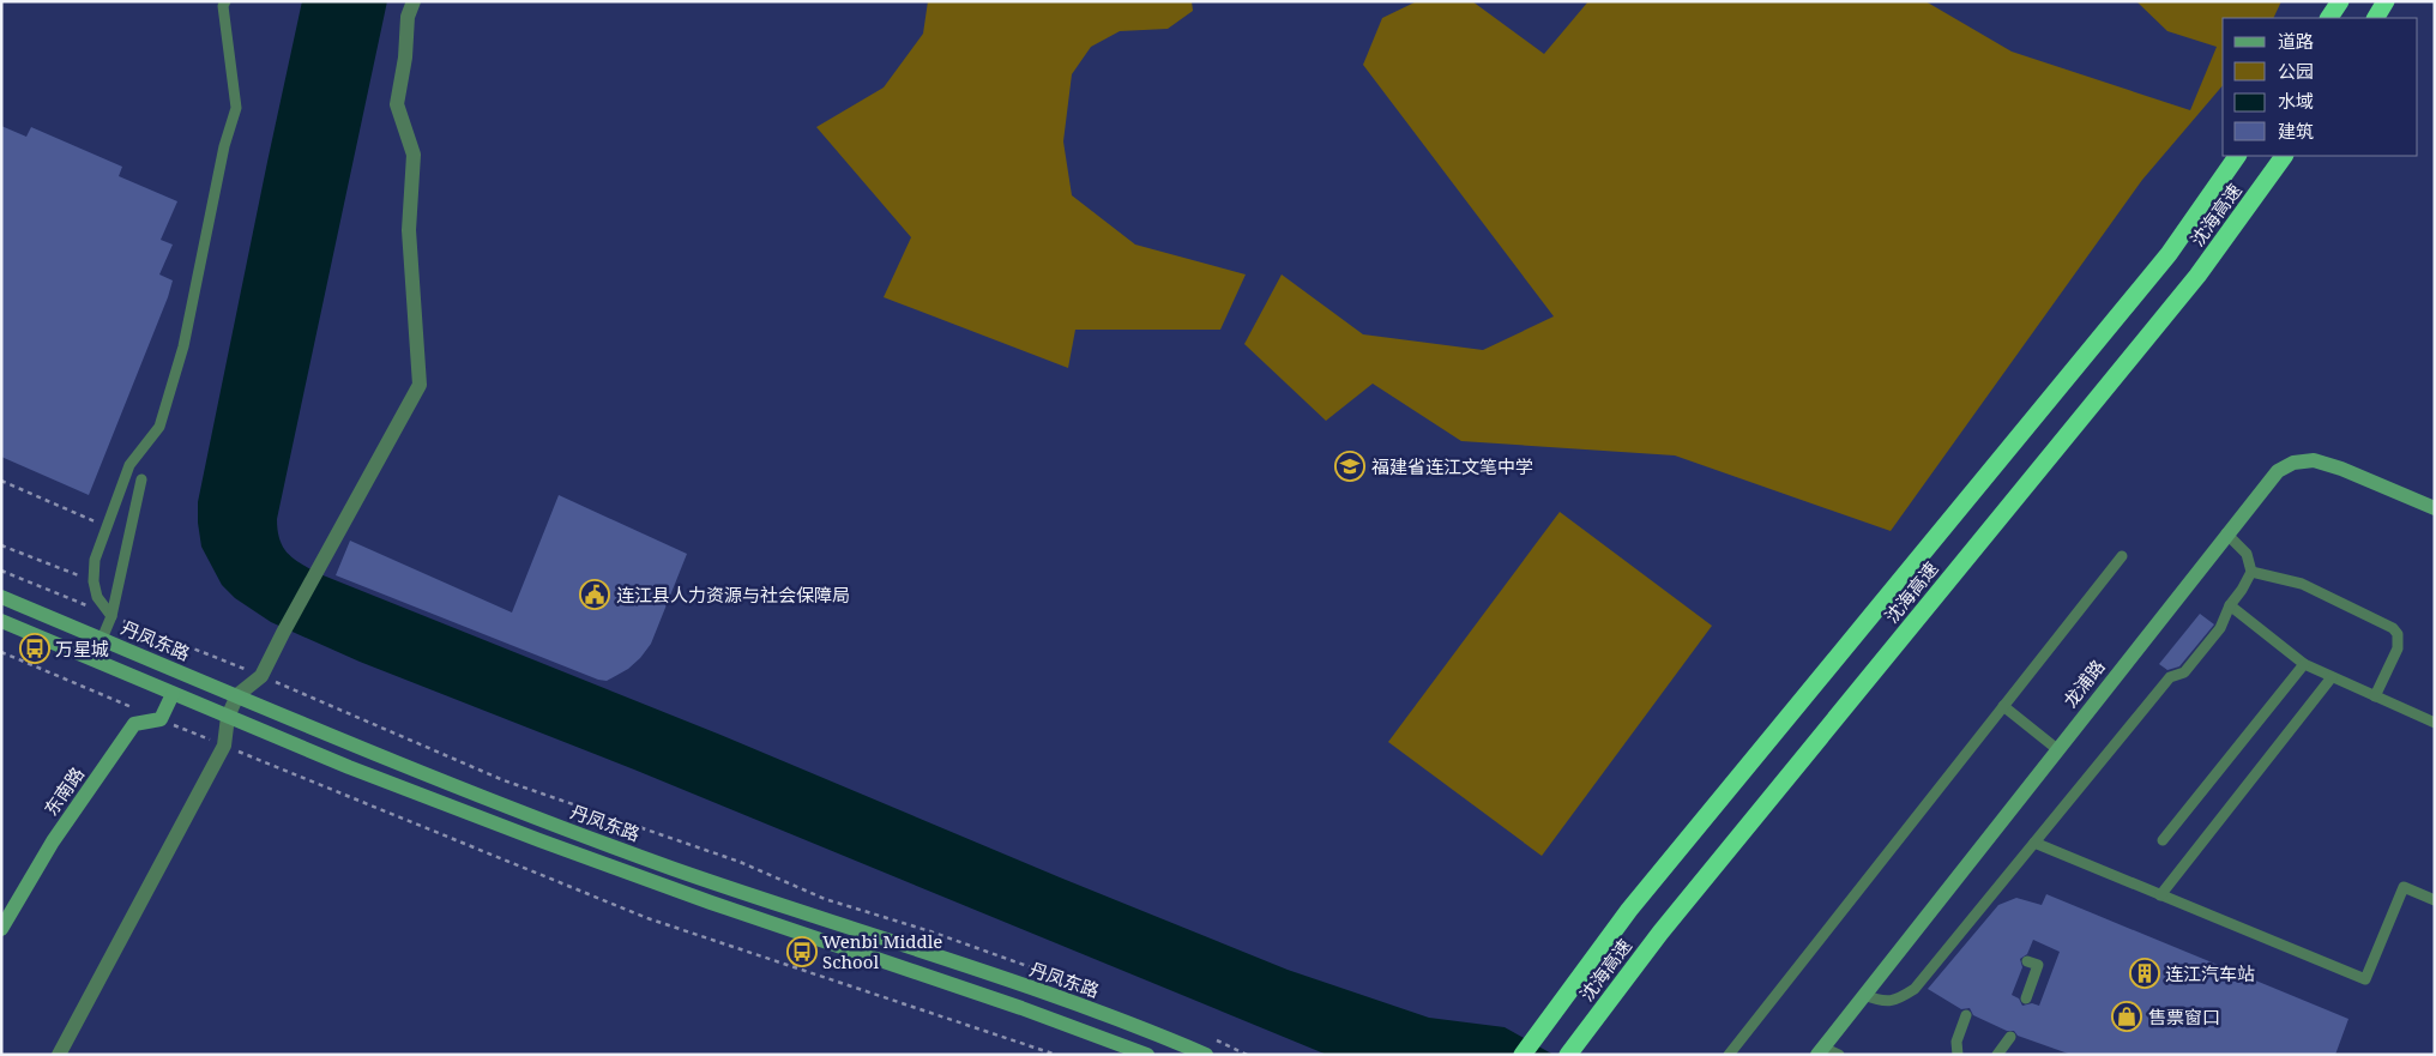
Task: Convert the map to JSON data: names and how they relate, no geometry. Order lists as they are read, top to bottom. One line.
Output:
{"streets":{"highway":["沈海高速"],"main road":["丹凤东路","龙浦路","东南路"]},"places":{"school or university":["福建省连江文笔中学"],"public building":["连江县人力资源与社会保障局"],"bus stop":["万星城","Wenbi Middle School"],"building":["连江汽车站"],"shop":["售票窗口"]},"legend":["道路","公园","水域","建筑"]}
